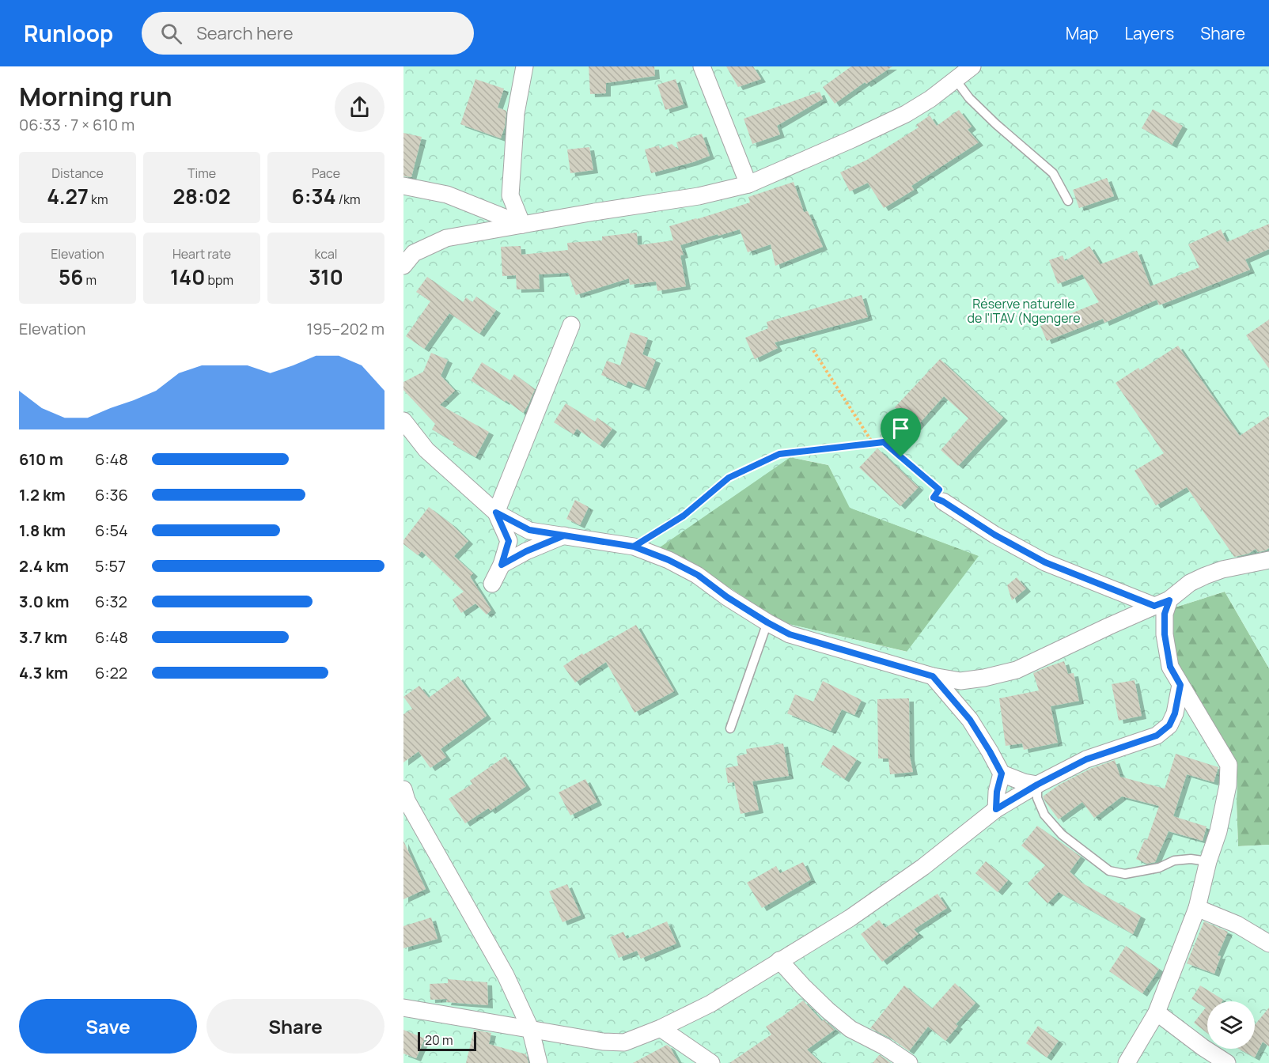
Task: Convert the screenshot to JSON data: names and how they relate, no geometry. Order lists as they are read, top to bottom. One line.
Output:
{"parks":["Réserve naturelle de l'ITAV (Ngengere"],"scale_bar":"20 m","page":{"header":"Runloop","search":"Search here","nav":["Map","Layers","Share"],"heading":["Morning run","06:33 · 7 × 610 m"],"stats":[["Distance","4.27 km"],["Time","28:02"],["Pace","6:34 /km"],["Elevation","56 m"],["Heart rate","140 bpm"],["kcal","310"]],"chart":["Elevation","195–202 m"],"list":[{"name":"610 m","note":"6:48"},{"name":"1.2 km","note":"6:36"},{"name":"1.8 km","note":"6:54"},{"name":"2.4 km","note":"5:57"},{"name":"3.0 km","note":"6:32"},{"name":"3.7 km","note":"6:48"},{"name":"4.3 km","note":"6:22"}],"buttons":["Save","Share"],"scale":"20 m"}}
